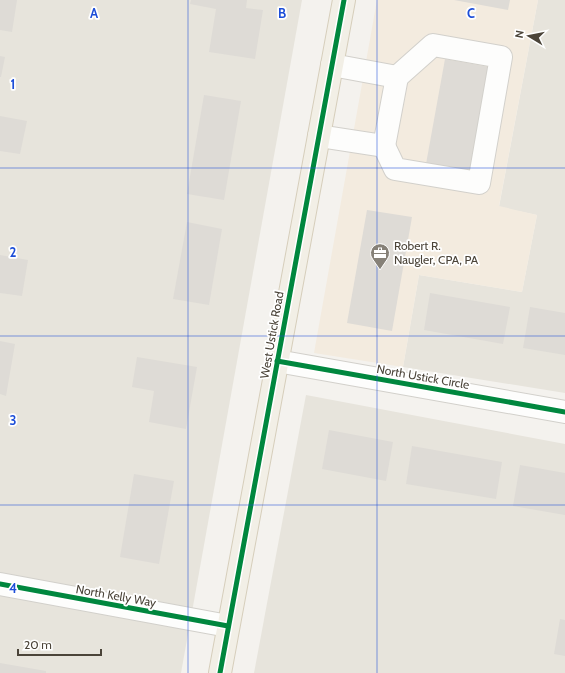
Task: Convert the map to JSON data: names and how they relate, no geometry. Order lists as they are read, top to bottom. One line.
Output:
{"streets":{"main road":["West Ustick Road"],"street":["North Ustick Circle","North Kelly Way"]},"crossings":[["West Ustick Road","North Ustick Circle"],["West Ustick Road","North Kelly Way"]],"places":{"office":["Robert R. Naugler, CPA, PA"]},"scale_bar":"20 m","north":"left","grid":{"columns":["A","B","C"],"rows":["1","2","3","4"]}}
